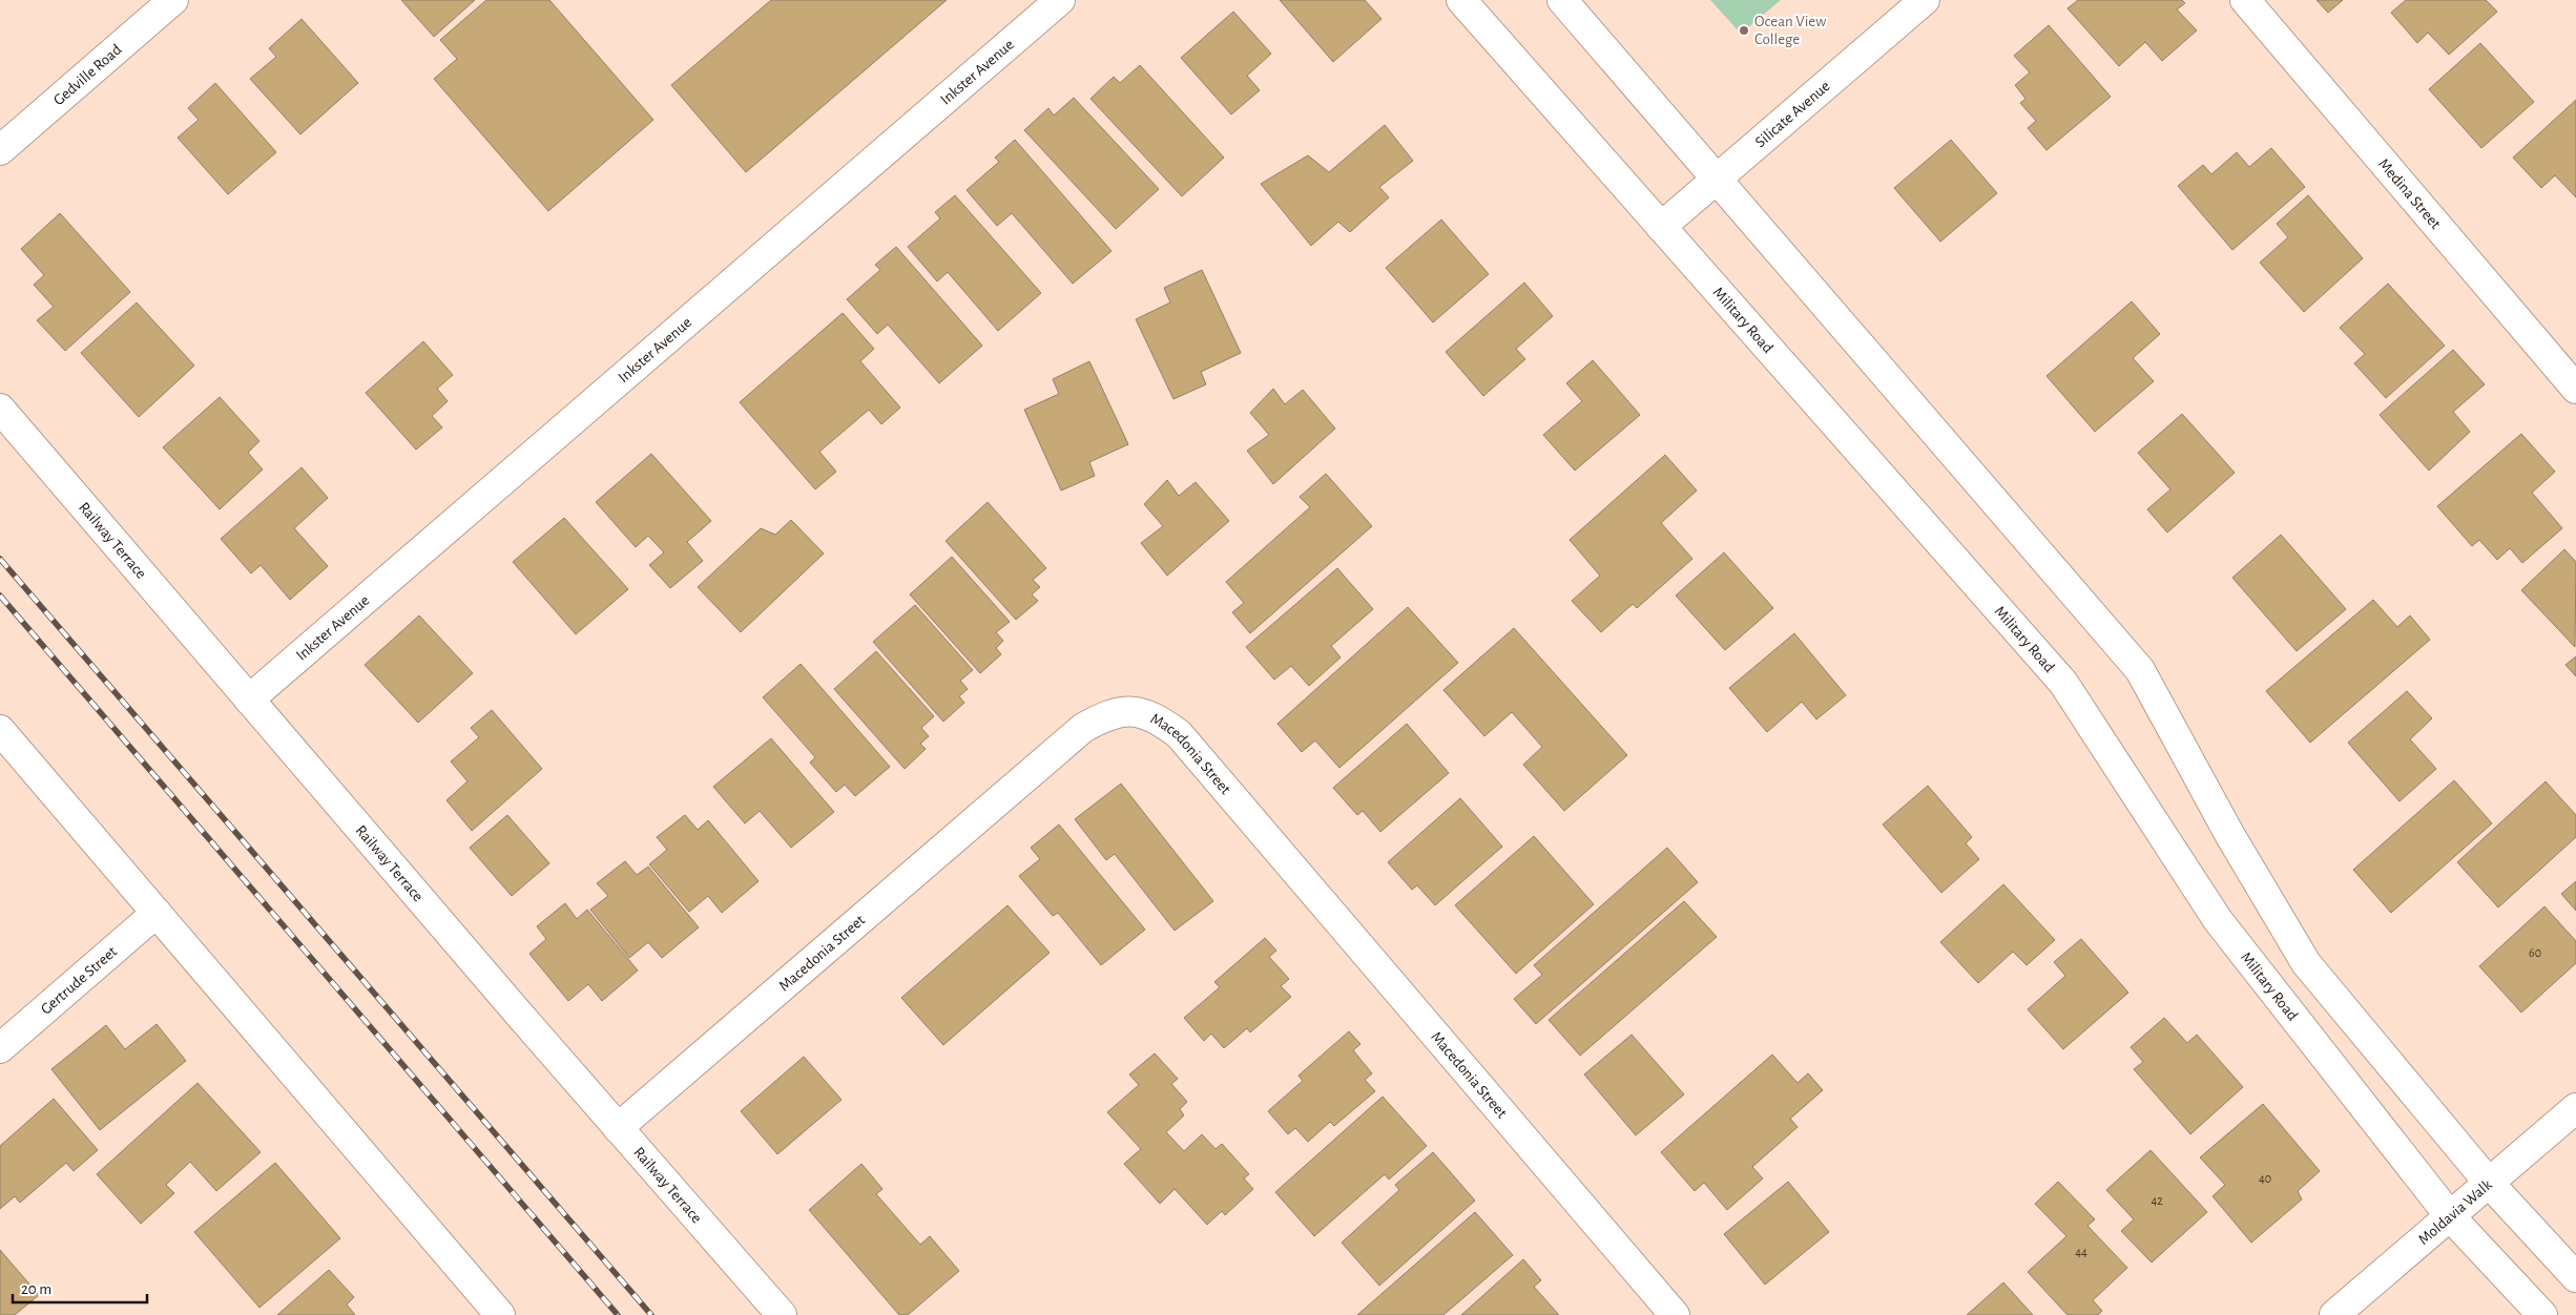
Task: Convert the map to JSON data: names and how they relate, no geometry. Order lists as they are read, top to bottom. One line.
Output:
{"streets":{"street":["Inkster Avenue","Gedville Road","Silicate Avenue","Medina Street","Military Road","Railway Terrace","Macedonia Street","Gertrude Street","Moldavia Walk"]},"crossings":[["Inkster Avenue","Railway Terrace"],["Silicate Avenue","Military Road"],["Military Road","Moldavia Walk"],["Railway Terrace","Macedonia Street"]],"places":["Ocean View College"],"house_numbers":["60","40","42","44"],"scale_bar":"20 m"}
